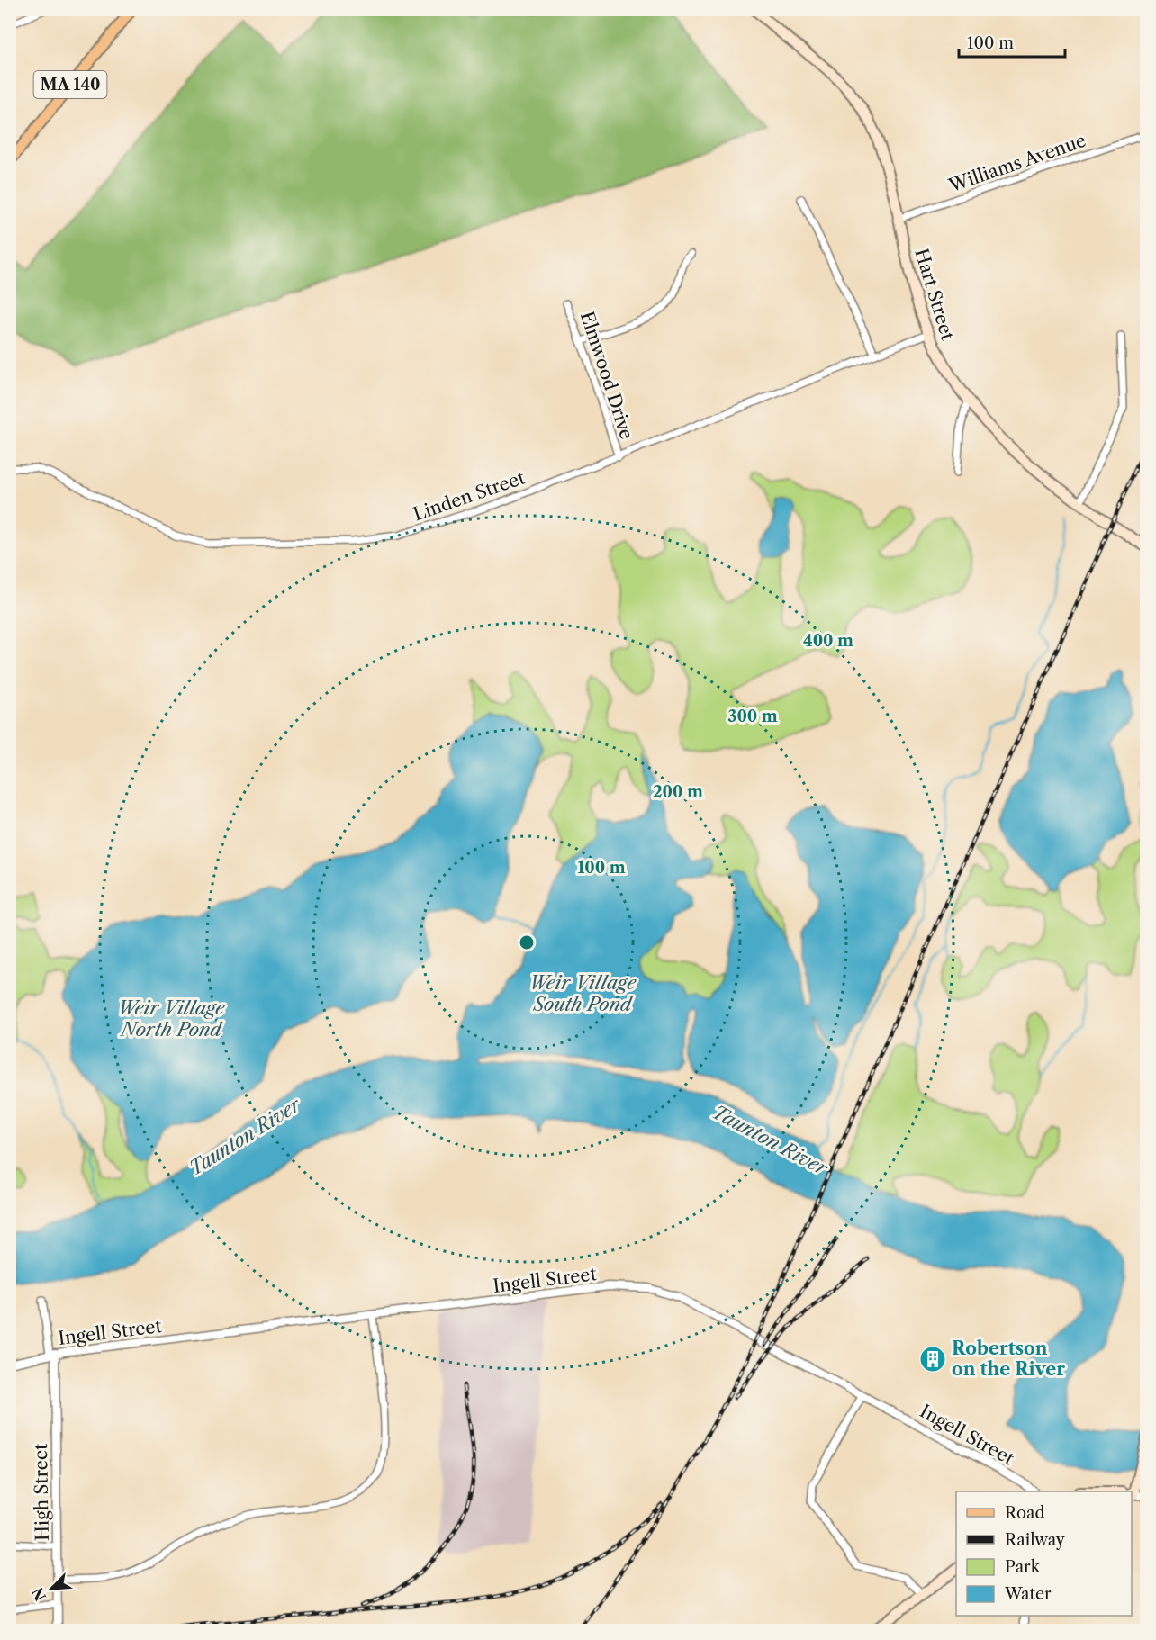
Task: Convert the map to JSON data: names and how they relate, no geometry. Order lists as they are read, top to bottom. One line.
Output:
{"streets":{"main road":["MA 140","Hart Street"],"street":["Williams Avenue","Elmwood Drive","Linden Street","Ingell Street","High Street"]},"crossings":[["Williams Avenue","Hart Street"],["Hart Street","Linden Street"],["Elmwood Drive","Linden Street"],["Ingell Street","High Street"]],"water":["Weir Village South Pond","Weir Village North Pond","Taunton River"],"places":{"building":["Robertson on the River"]},"legend":["Road","Railway","Park","Water"],"scale_bar":"100 m","north":"bottom left","rings":["400 m","300 m","200 m","100 m"]}
